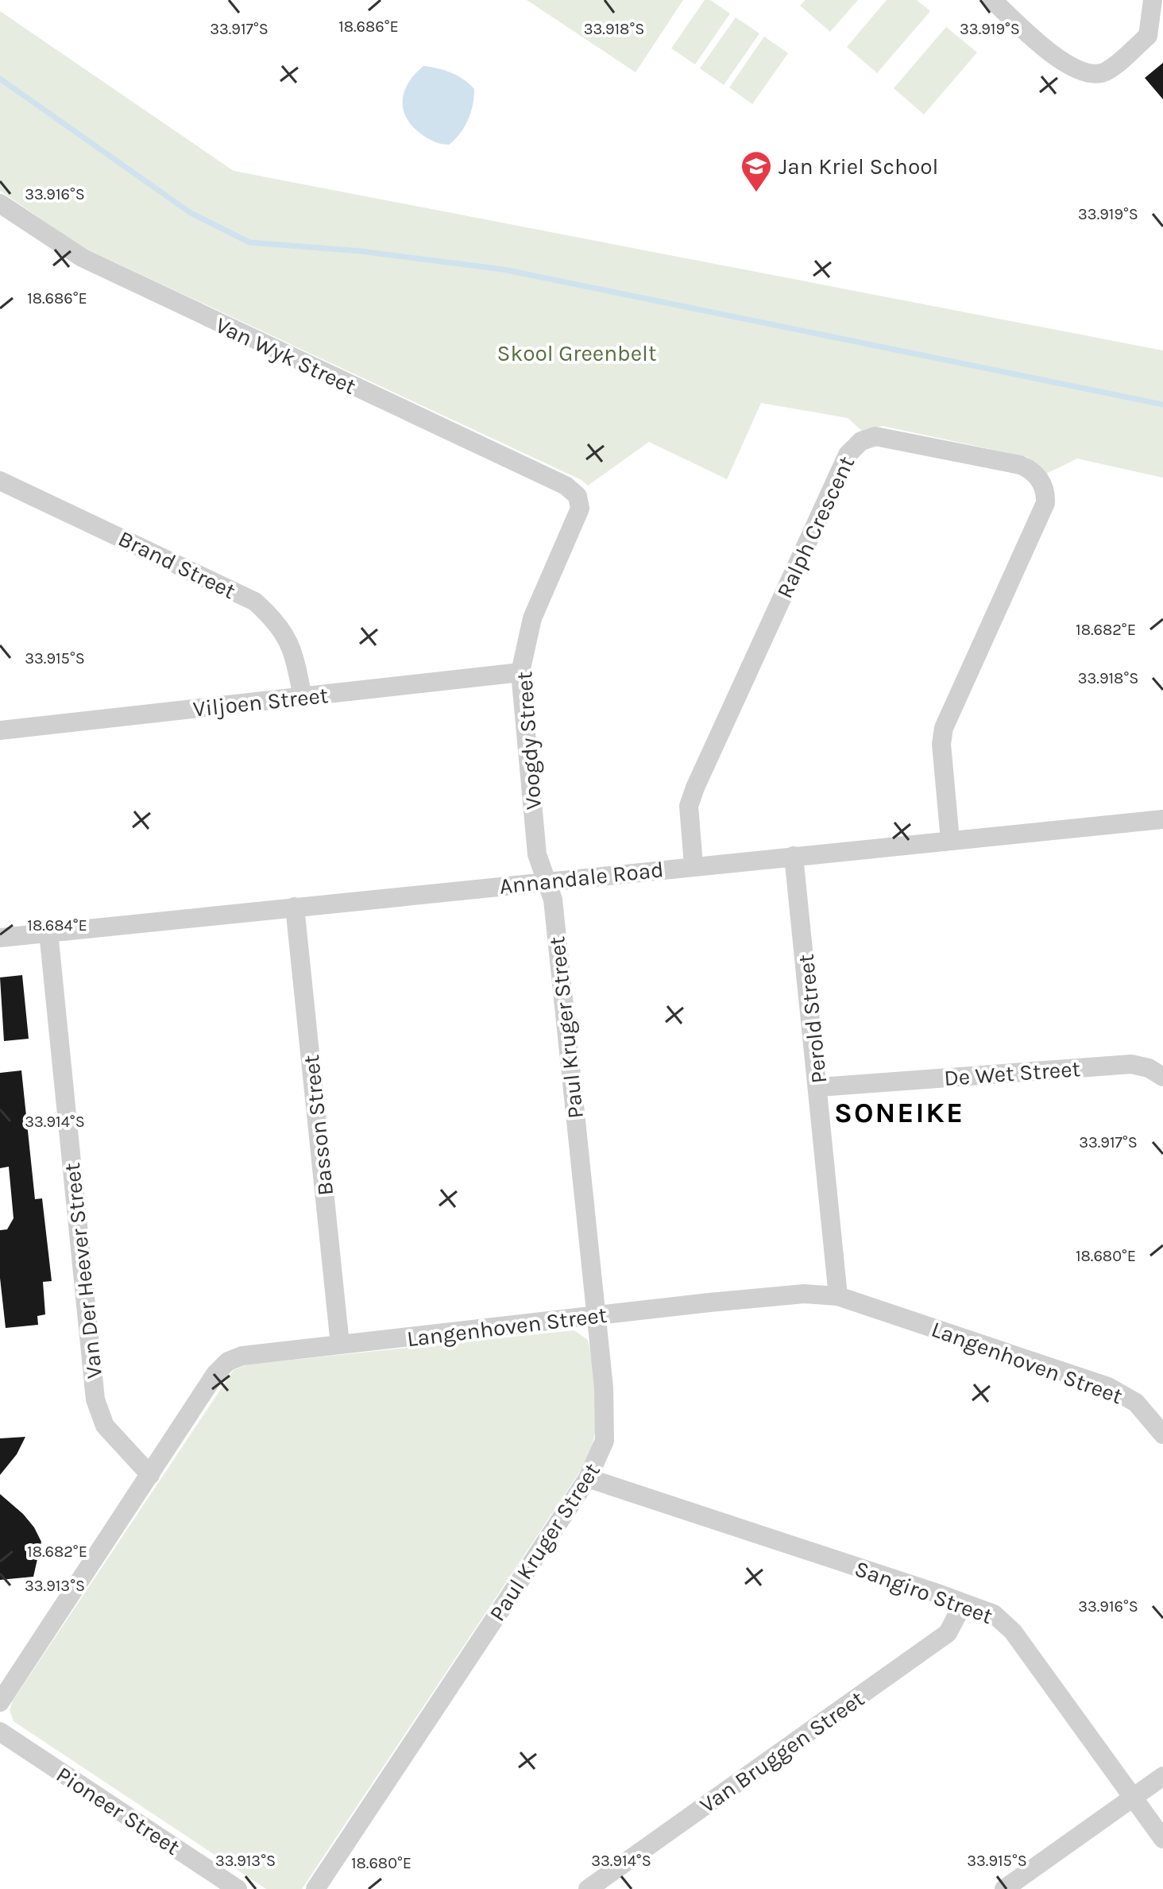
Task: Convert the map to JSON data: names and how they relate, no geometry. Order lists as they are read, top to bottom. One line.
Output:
{"streets":{"street":["Van Wyk Street","Ralph Crescent","Brand Street","Viljoen Street","Voogdy Street","Annandale Road","Perold Street","Paul Kruger Street","De Wet Street","Basson Street","Van Der Heever Street","Langenhoven Street","Sangiro Street","Van Bruggen Street","Pioneer Street"]},"crossings":[["Van Wyk Street","Voogdy Street"],["Ralph Crescent","Annandale Road"],["Brand Street","Viljoen Street"],["Viljoen Street","Voogdy Street"],["Voogdy Street","Annandale Road"],["Voogdy Street","Paul Kruger Street"],["Annandale Road","Perold Street"],["Annandale Road","Paul Kruger Street"],["Annandale Road","Basson Street"],["Annandale Road","Van Der Heever Street"],["Perold Street","De Wet Street"],["Perold Street","Langenhoven Street"],["Paul Kruger Street","Langenhoven Street"],["Paul Kruger Street","Sangiro Street"],["Basson Street","Langenhoven Street"],["Van Der Heever Street","Langenhoven Street"],["Sangiro Street","Van Bruggen Street"]],"districts":["SONEIKE"],"parks":["Skool Greenbelt"],"places":{"school or university":["Jan Kriel School"]},"coordinates":["18.686°E","33.917°S","33.918°S","33.919°S","33.916°S","18.682°E","33.915°S","18.684°E","33.914°S","18.680°E","33.913°S"]}
